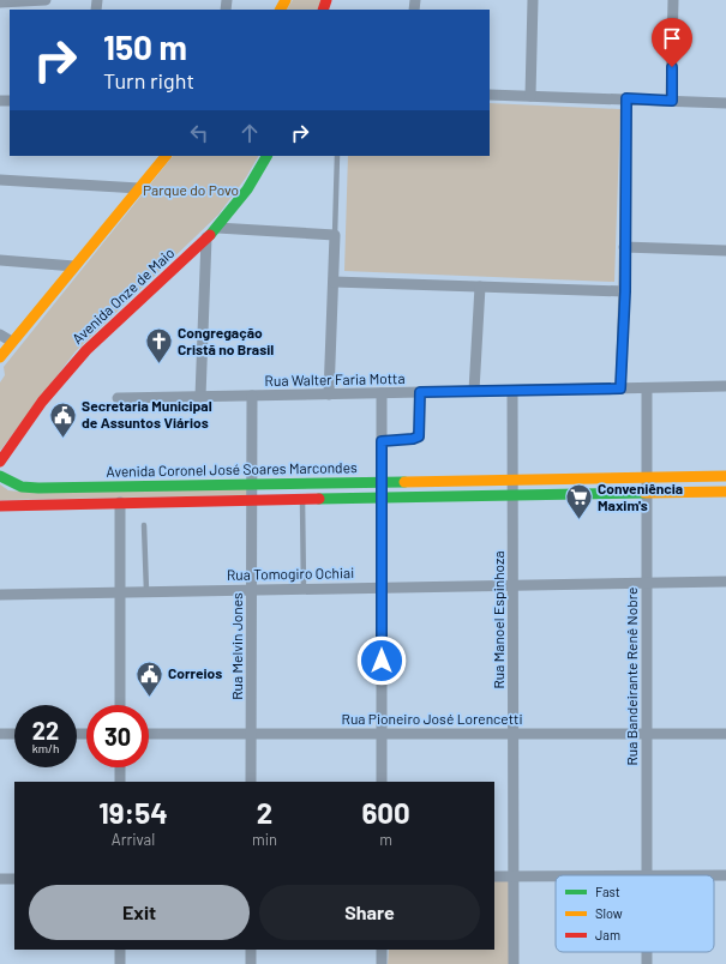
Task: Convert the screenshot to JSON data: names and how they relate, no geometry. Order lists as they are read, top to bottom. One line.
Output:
{"streets":{"main road":["Avenida Onze de Maio","Avenida Coronel José Soares Marcondes"],"street":["Rua Walter Faria Motta","Rua Tomogiro Ochiai","Rua Manoel Espinhoza","Rua Melvin Jones","Rua Bandeirante Renê Nobre","Rua Pioneiro José Lorencetti"]},"crossings":[["Rua Walter Faria Motta","Rua Manoel Espinhoza"],["Rua Walter Faria Motta","Rua Melvin Jones"],["Rua Walter Faria Motta","Rua Bandeirante Renê Nobre"],["Avenida Coronel José Soares Marcondes","Rua Manoel Espinhoza"],["Avenida Coronel José Soares Marcondes","Rua Melvin Jones"],["Avenida Coronel José Soares Marcondes","Rua Bandeirante Renê Nobre"],["Rua Tomogiro Ochiai","Rua Manoel Espinhoza"],["Rua Tomogiro Ochiai","Rua Melvin Jones"],["Rua Tomogiro Ochiai","Rua Bandeirante Renê Nobre"],["Rua Manoel Espinhoza","Rua Pioneiro José Lorencetti"],["Rua Melvin Jones","Rua Pioneiro José Lorencetti"],["Rua Bandeirante Renê Nobre","Rua Pioneiro José Lorencetti"]],"parks":["Parque do Povo"],"places":{"church":["Congregação Cristã no Brasil"],"public building":["Secretaria Municipal de Assuntos Viários","Correios"],"supermarket":["Conveniência Maxim's"]},"legend":["Fast","Slow","Jam"],"page":{"turn":["150 m","Turn right"],"speed":"22 km/h","limit":"30","eta":["19:54","Arrival","2","min","600","m"],"buttons":["Exit","Share"]}}
